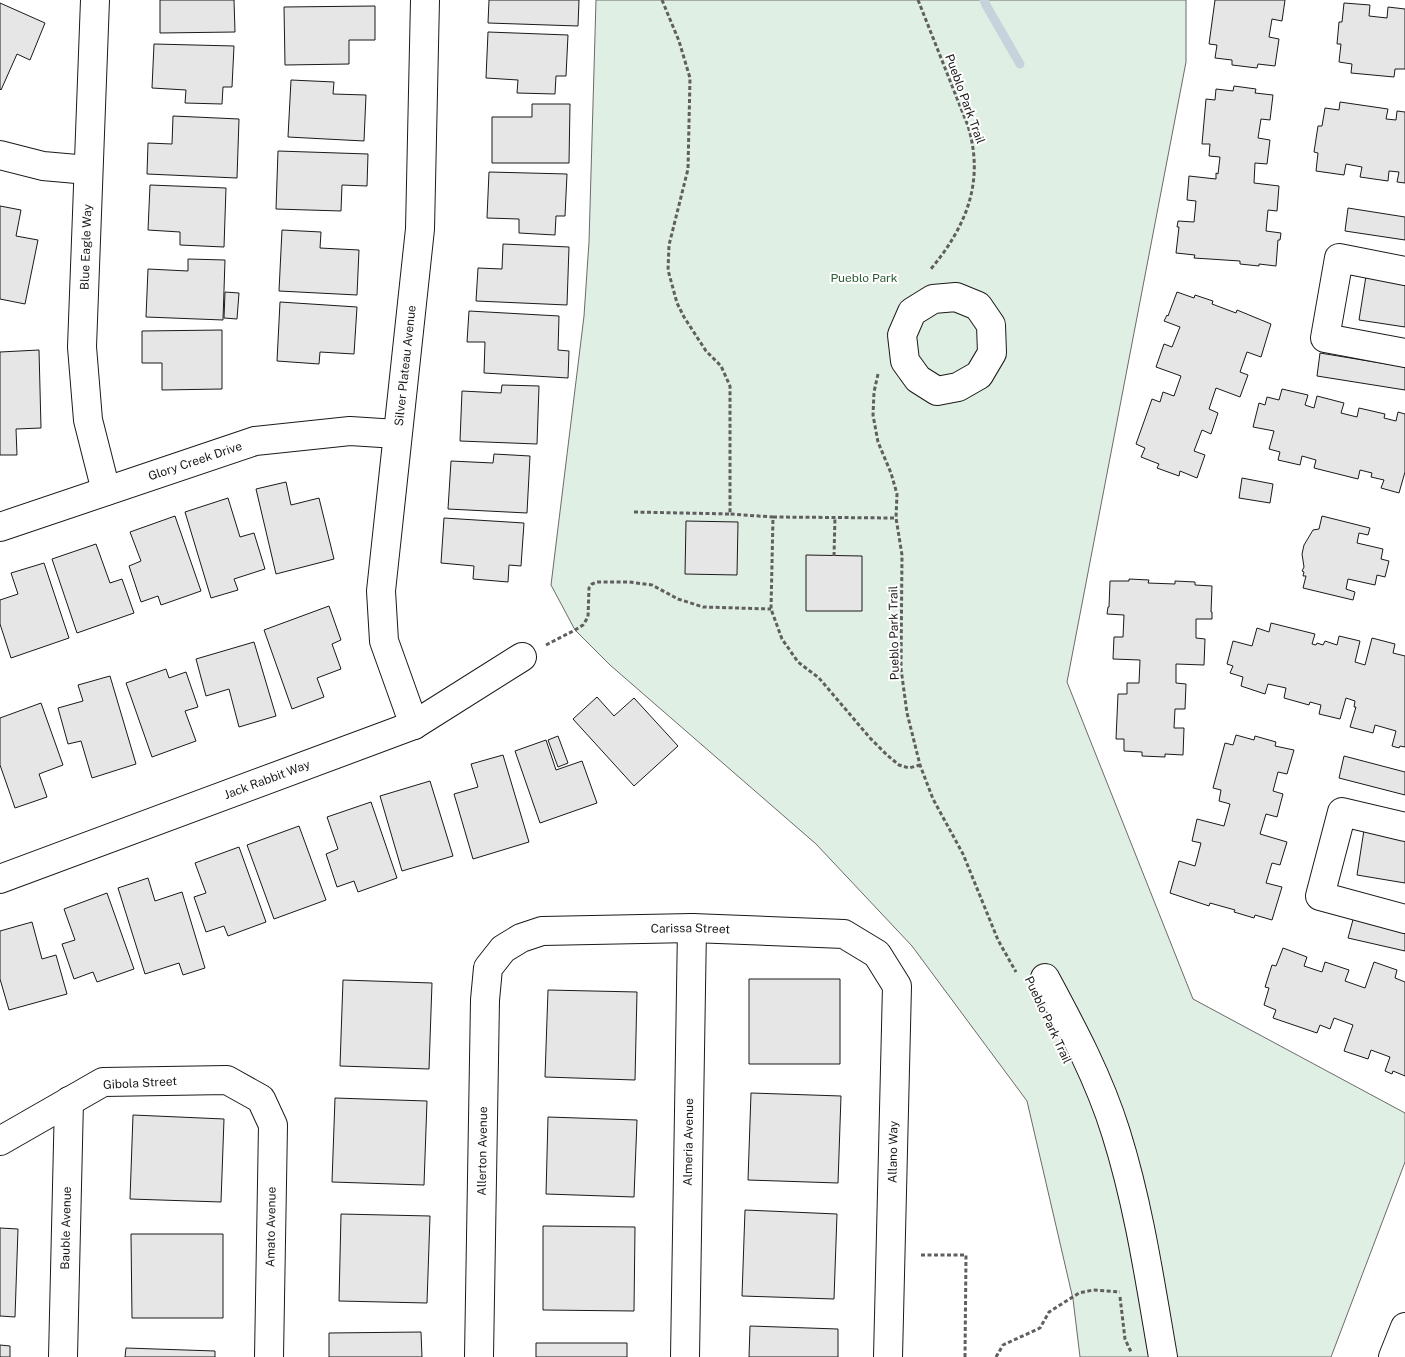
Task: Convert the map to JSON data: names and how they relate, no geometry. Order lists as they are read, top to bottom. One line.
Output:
{"streets":{"street":["Blue Eagle Way","Silver Plateau Avenue","Glory Creek Drive","Jack Rabbit Way","Carissa Street","Gibola Street","Almeria Avenue","Allerton Avenue","Allano Way","Amato Avenue","Bauble Avenue"],"path":["Pueblo Park Trail"]},"crossings":[["Blue Eagle Way","Glory Creek Drive"],["Silver Plateau Avenue","Glory Creek Drive"],["Silver Plateau Avenue","Jack Rabbit Way"],["Carissa Street","Almeria Avenue"],["Carissa Street","Allerton Avenue"],["Carissa Street","Allano Way"],["Gibola Street","Amato Avenue"],["Gibola Street","Bauble Avenue"]],"parks":["Pueblo Park"]}
